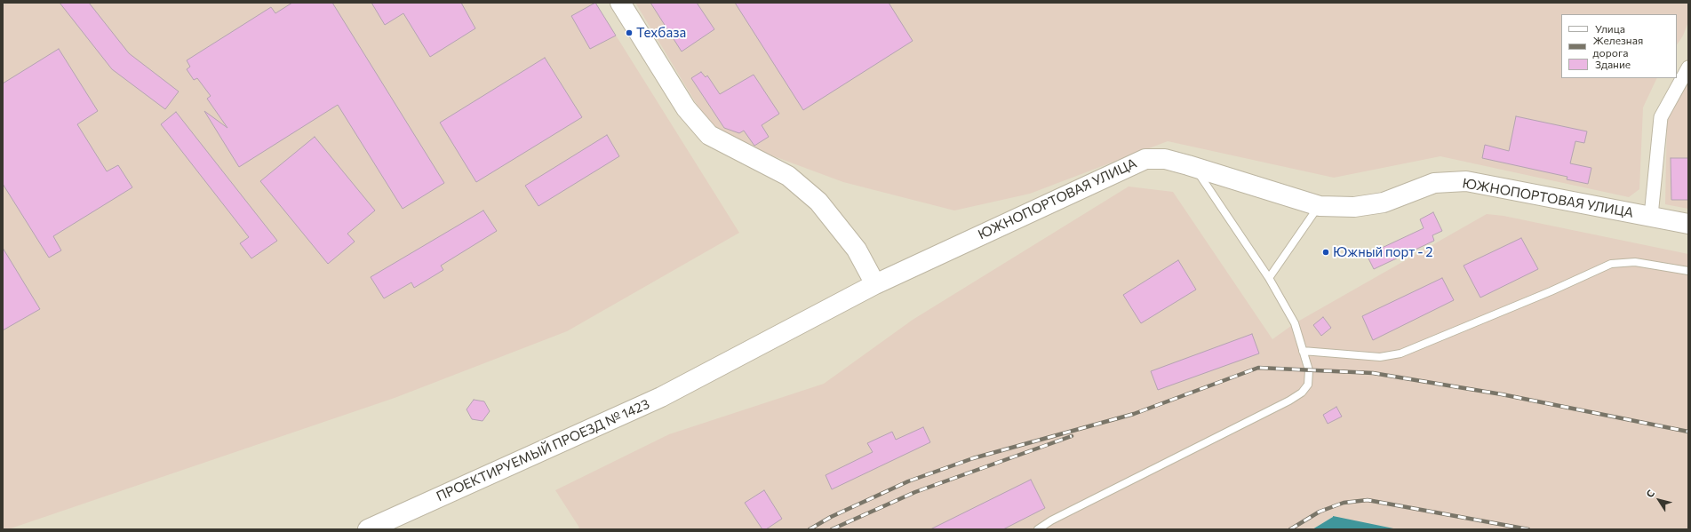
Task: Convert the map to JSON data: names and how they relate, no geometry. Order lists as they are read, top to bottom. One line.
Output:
{"streets":{"main road":["ЮЖНОПОРТОВАЯ УЛИЦА","ПРОЕКТИРУЕМЫЙ ПРОЕЗД № 1423"]},"crossings":[["ЮЖНОПОРТОВАЯ УЛИЦА","ПРОЕКТИРУЕМЫЙ ПРОЕЗД № 1423"]],"places":["Техбаза","Южный порт - 2"],"legend":["Улица","Железная дорога","Здание"],"north":"top left"}
